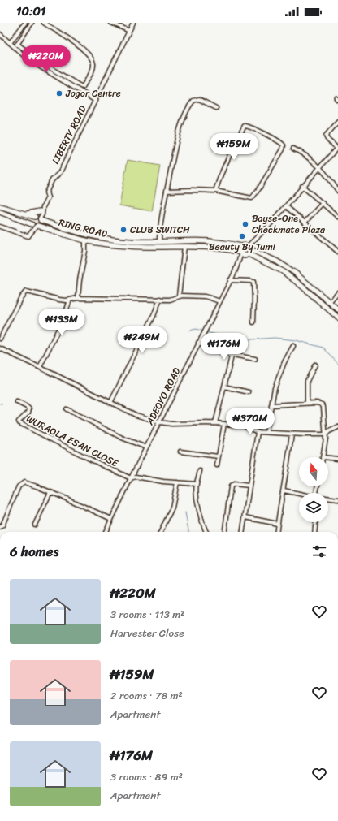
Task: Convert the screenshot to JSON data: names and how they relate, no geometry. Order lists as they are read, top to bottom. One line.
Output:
{"streets":{"main road":["RING ROAD"],"street":["LIBERTY ROAD","ADEOYO ROAD","WURAOLA ESAN CLOSE"]},"crossings":[["LIBERTY ROAD","RING ROAD"],["RING ROAD","ADEOYO ROAD"],["ADEOYO ROAD","WURAOLA ESAN CLOSE"]],"places":["Jogor Centre","Bayse-One Checkmate Plaza","CLUB SWITCH","Beauty By Tumi"],"north":"top","page":{"status":"10:01","price":["₦220M","₦159M","₦133M","₦249M","₦176M","₦370M"],"heading":"6 homes","list":[{"name":"₦220M","note":"3 rooms · 113 m² · Harvester Close"},{"name":"₦159M","note":"2 rooms · 78 m² · Apartment"},{"name":"₦176M","note":"3 rooms · 89 m² · Apartment"}]}}
